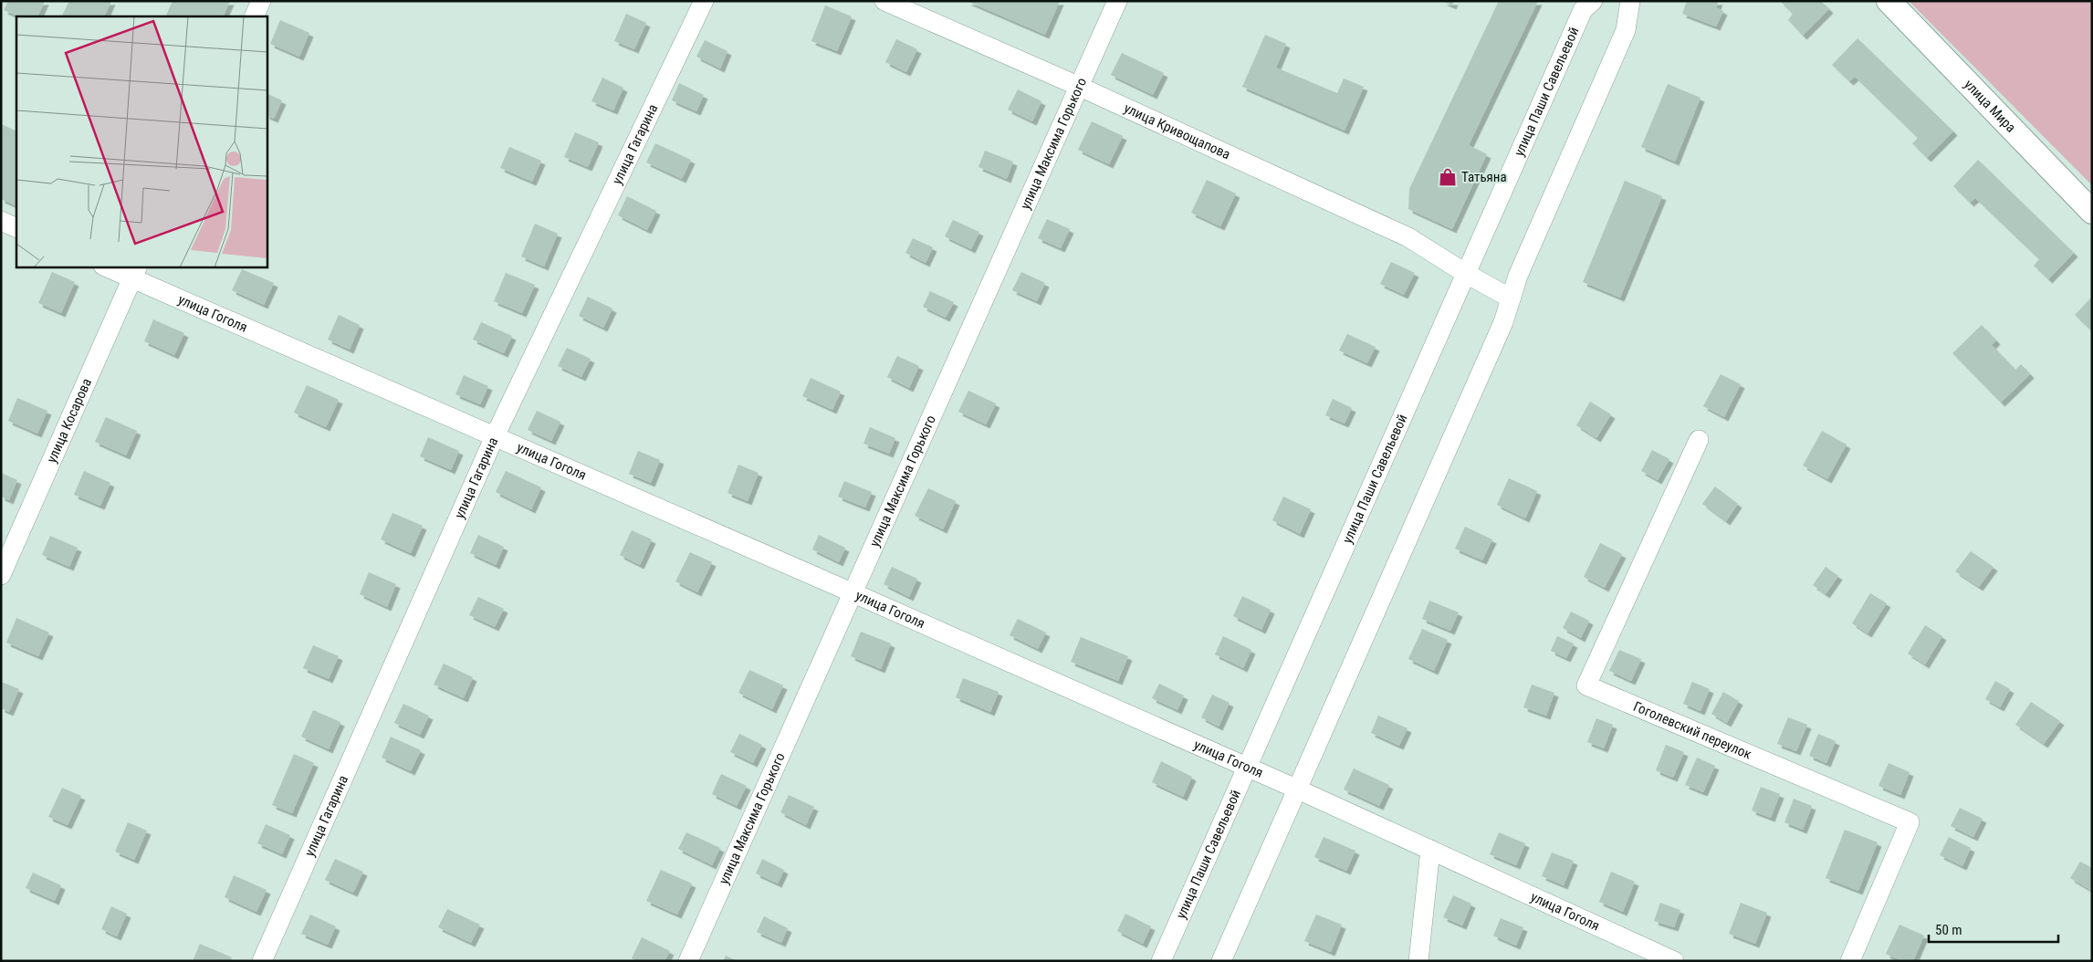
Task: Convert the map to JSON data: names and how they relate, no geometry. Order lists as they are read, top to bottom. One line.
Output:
{"streets":{"street":["улица Паши Савельевой","улица Мира","улица Кривощапова","улица Максима Горького","улица Гагарина","улица Гоголя","улица Косарова","Гоголевский переулок"]},"crossings":[["улица Паши Савельевой","улица Кривощапова"],["улица Паши Савельевой","улица Гоголя"],["улица Кривощапова","улица Максима Горького"],["улица Максима Горького","улица Гоголя"],["улица Гагарина","улица Гоголя"],["улица Гоголя","улица Косарова"]],"places":{"shop":["Татьяна"]},"scale_bar":"50 m"}
